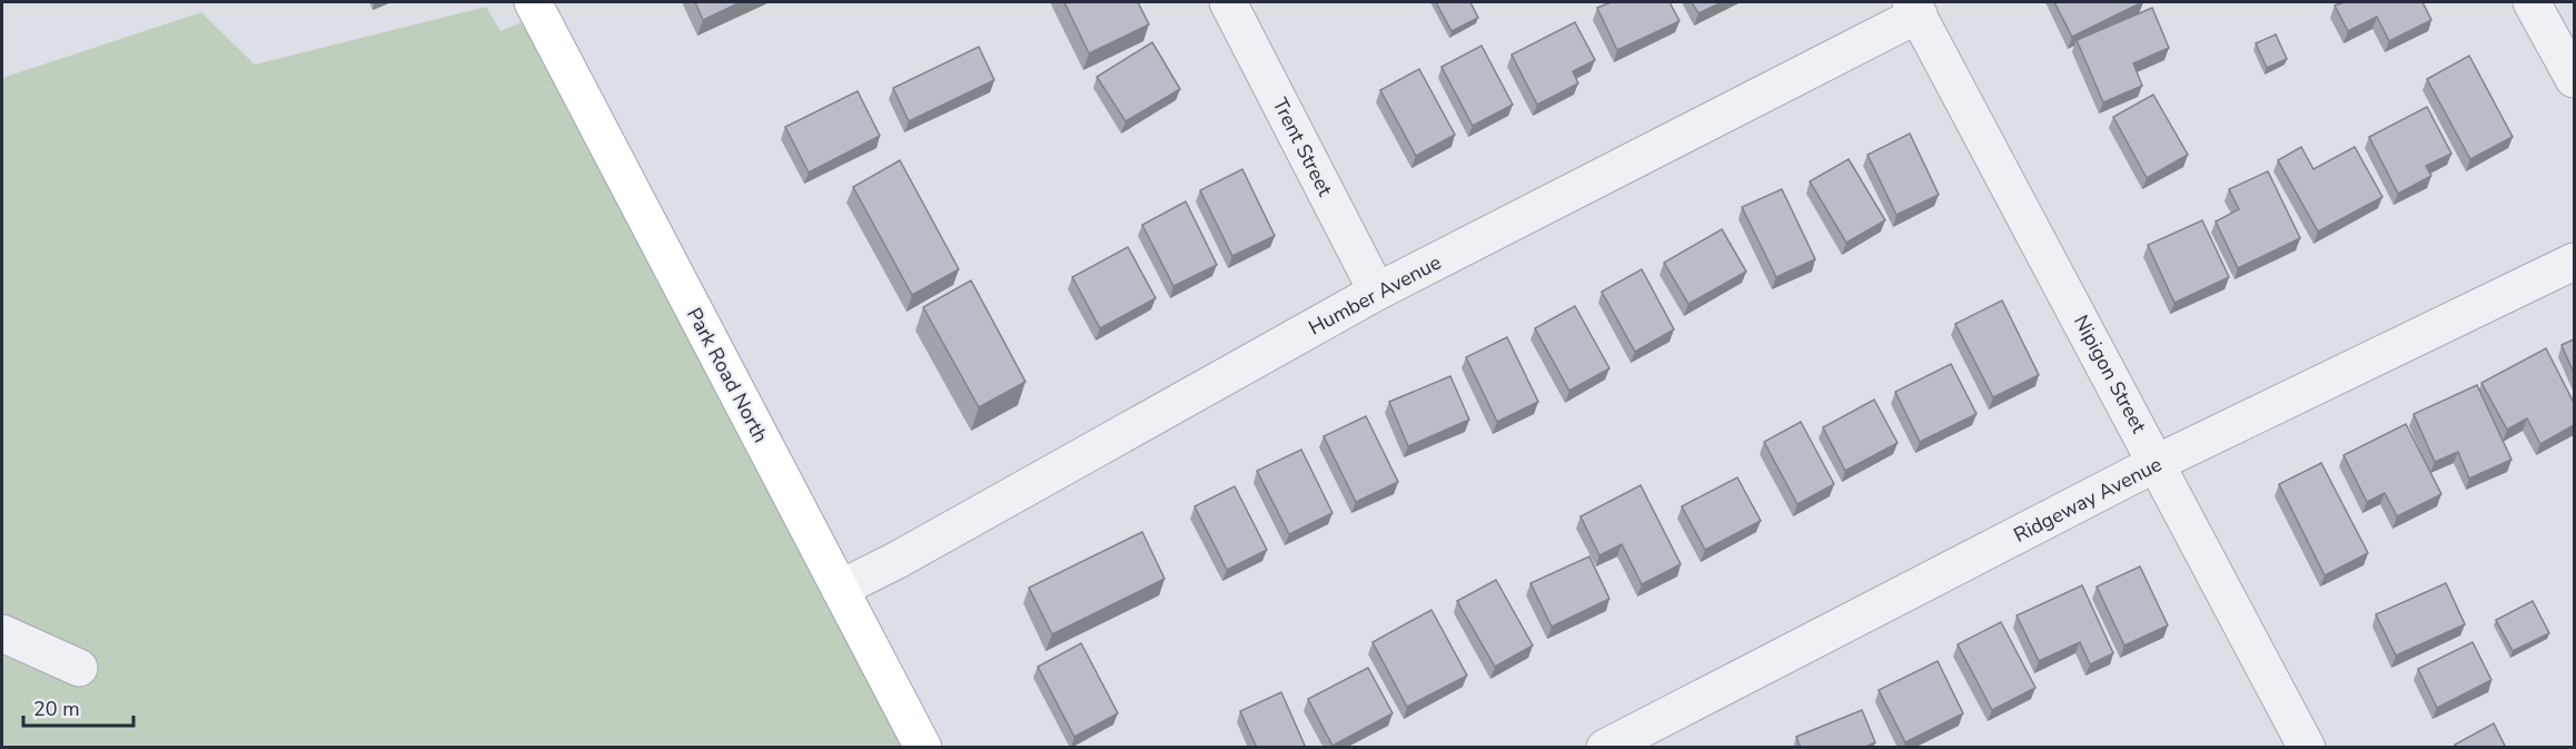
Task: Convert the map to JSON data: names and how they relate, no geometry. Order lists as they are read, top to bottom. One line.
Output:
{"streets":{"main road":["Park Road North"],"street":["Trent Street","Humber Avenue","Nipigon Street","Ridgeway Avenue"]},"crossings":[["Trent Street","Humber Avenue"],["Humber Avenue","Nipigon Street"],["Humber Avenue","Park Road North"],["Nipigon Street","Ridgeway Avenue"]],"scale_bar":"20 m"}
